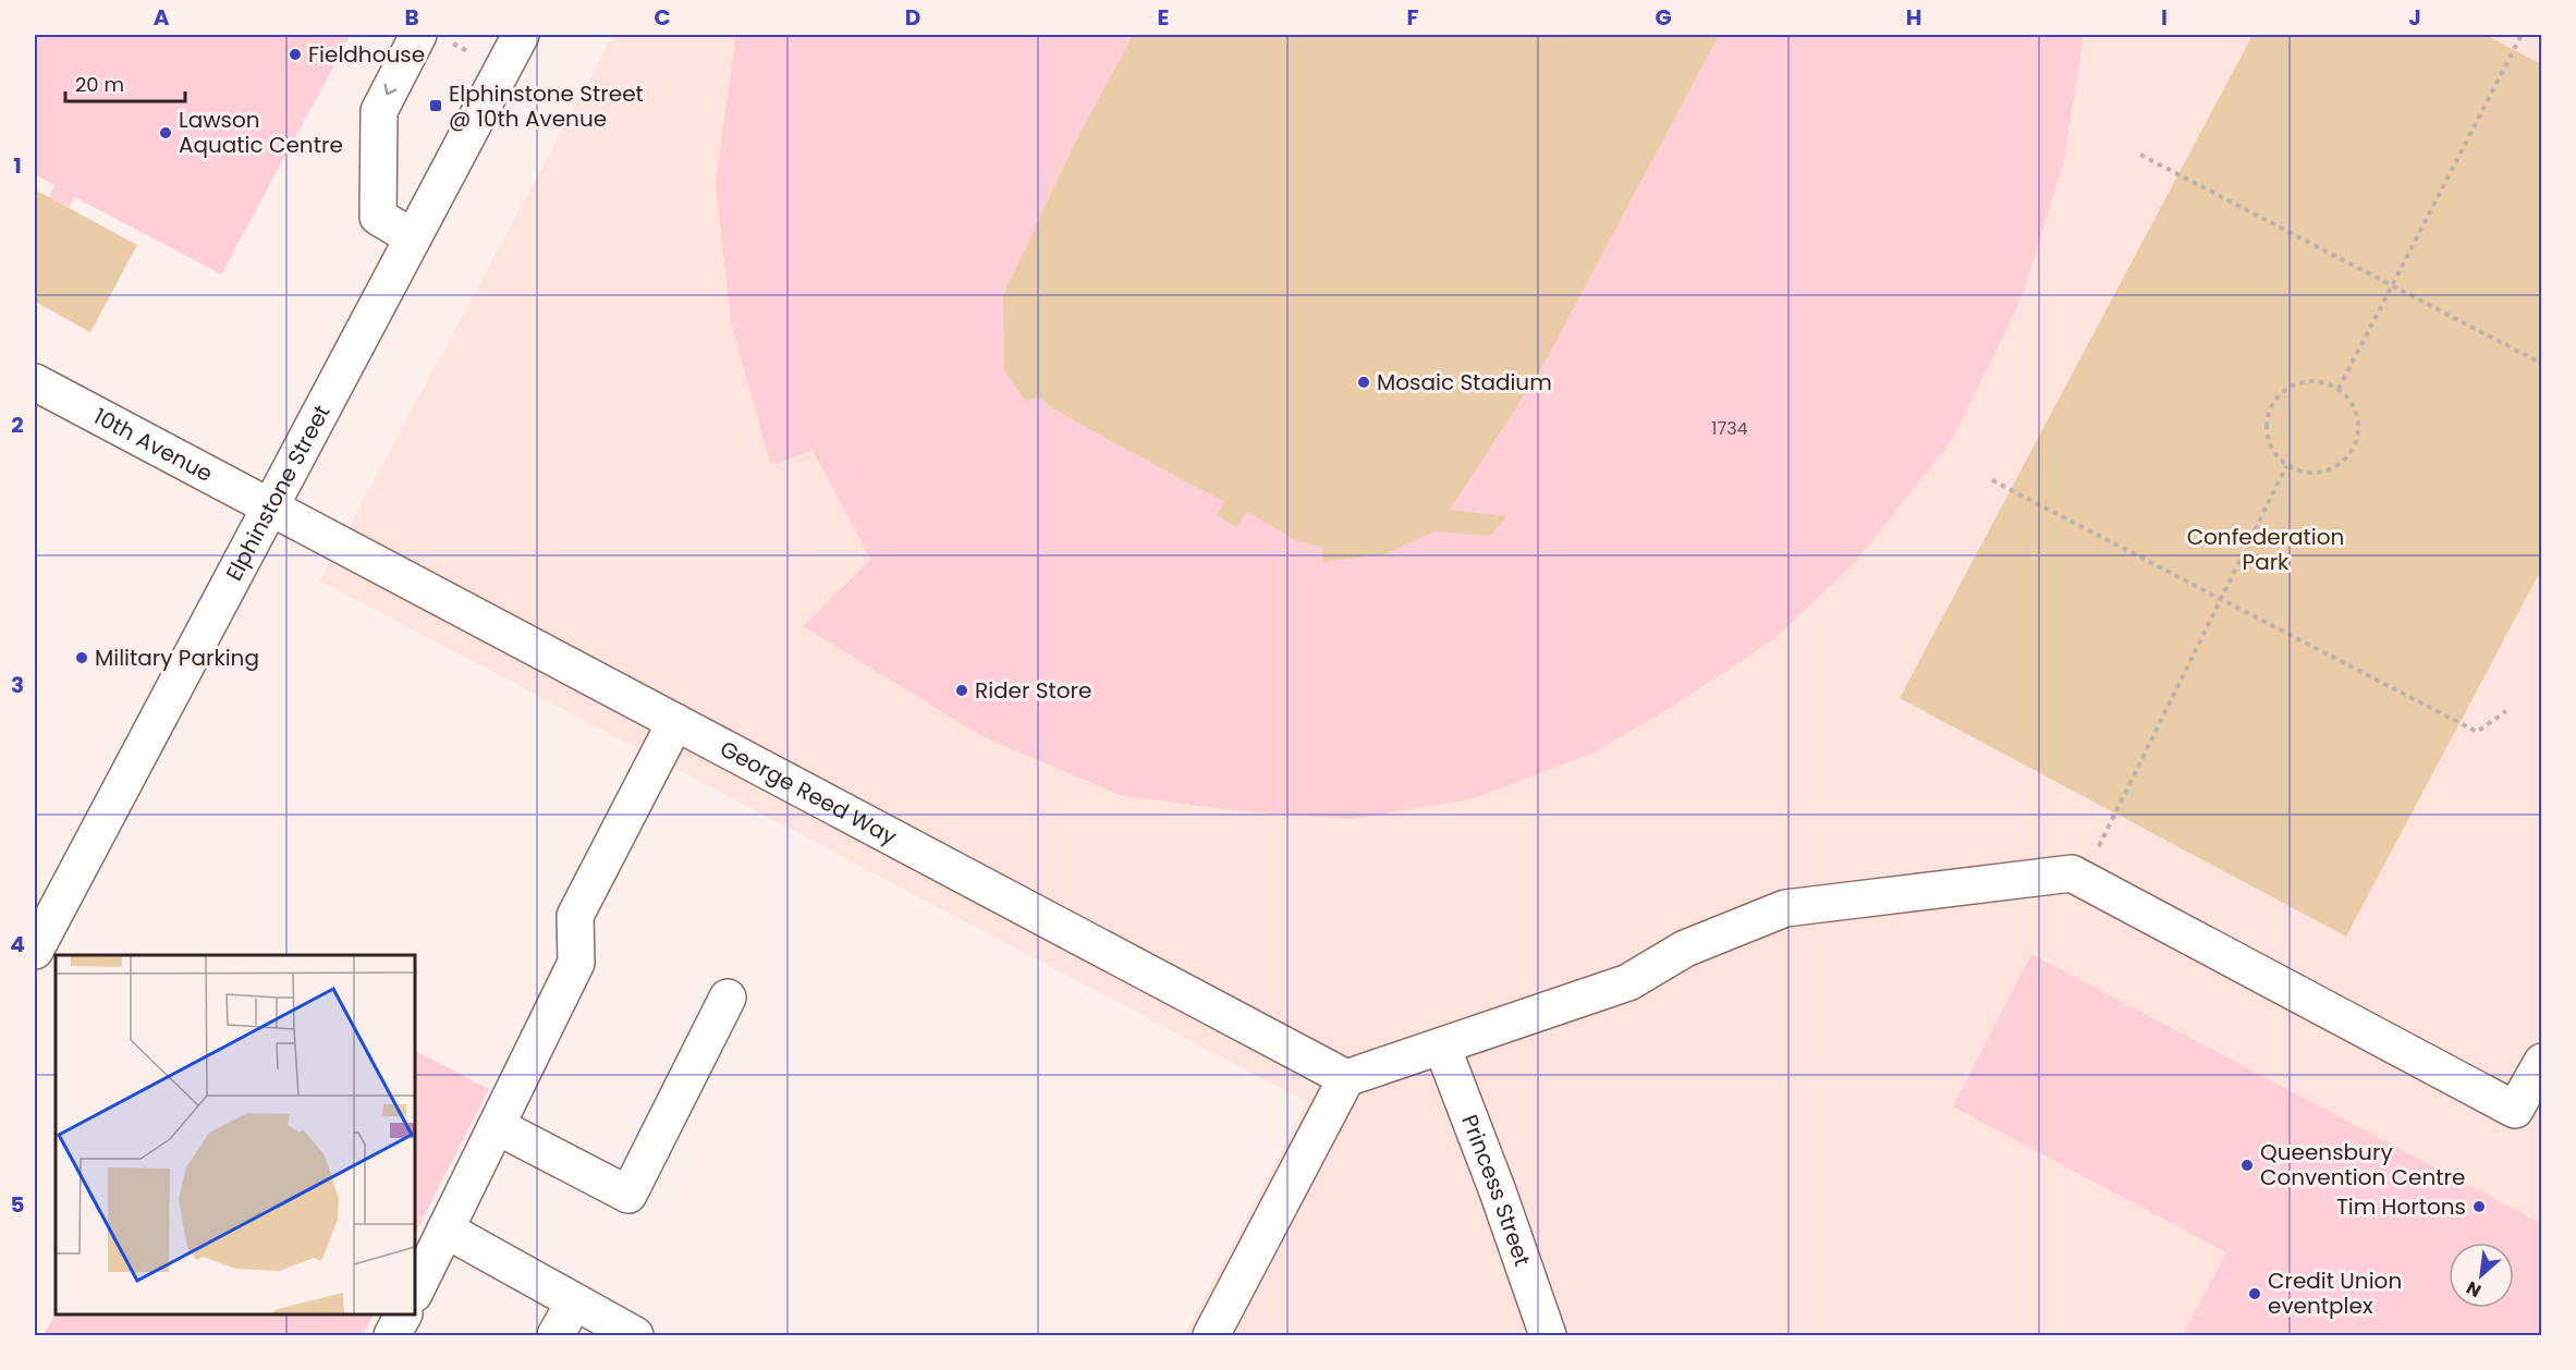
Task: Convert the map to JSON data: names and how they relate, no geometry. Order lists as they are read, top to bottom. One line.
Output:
{"streets":{"street":["10th Avenue","Elphinstone Street","George Reed Way","Princess Street"]},"crossings":[["10th Avenue","Elphinstone Street"],["10th Avenue","George Reed Way"],["Elphinstone Street","George Reed Way"]],"parks":["Confederation Park"],"places":{"other":["Fieldhouse","Lawson Aquatic Centre","Mosaic Stadium","Military Parking","Rider Store","Queensbury Convention Centre","Tim Hortons","Credit Union eventplex"],"transit":["Elphinstone Street @ 10th Avenue"]},"house_numbers":["1734"],"scale_bar":"20 m","north":"bottom left","grid":{"columns":["A","B","C","D","E","F","G","H","I","J"],"rows":["1","2","3","4","5"]}}
